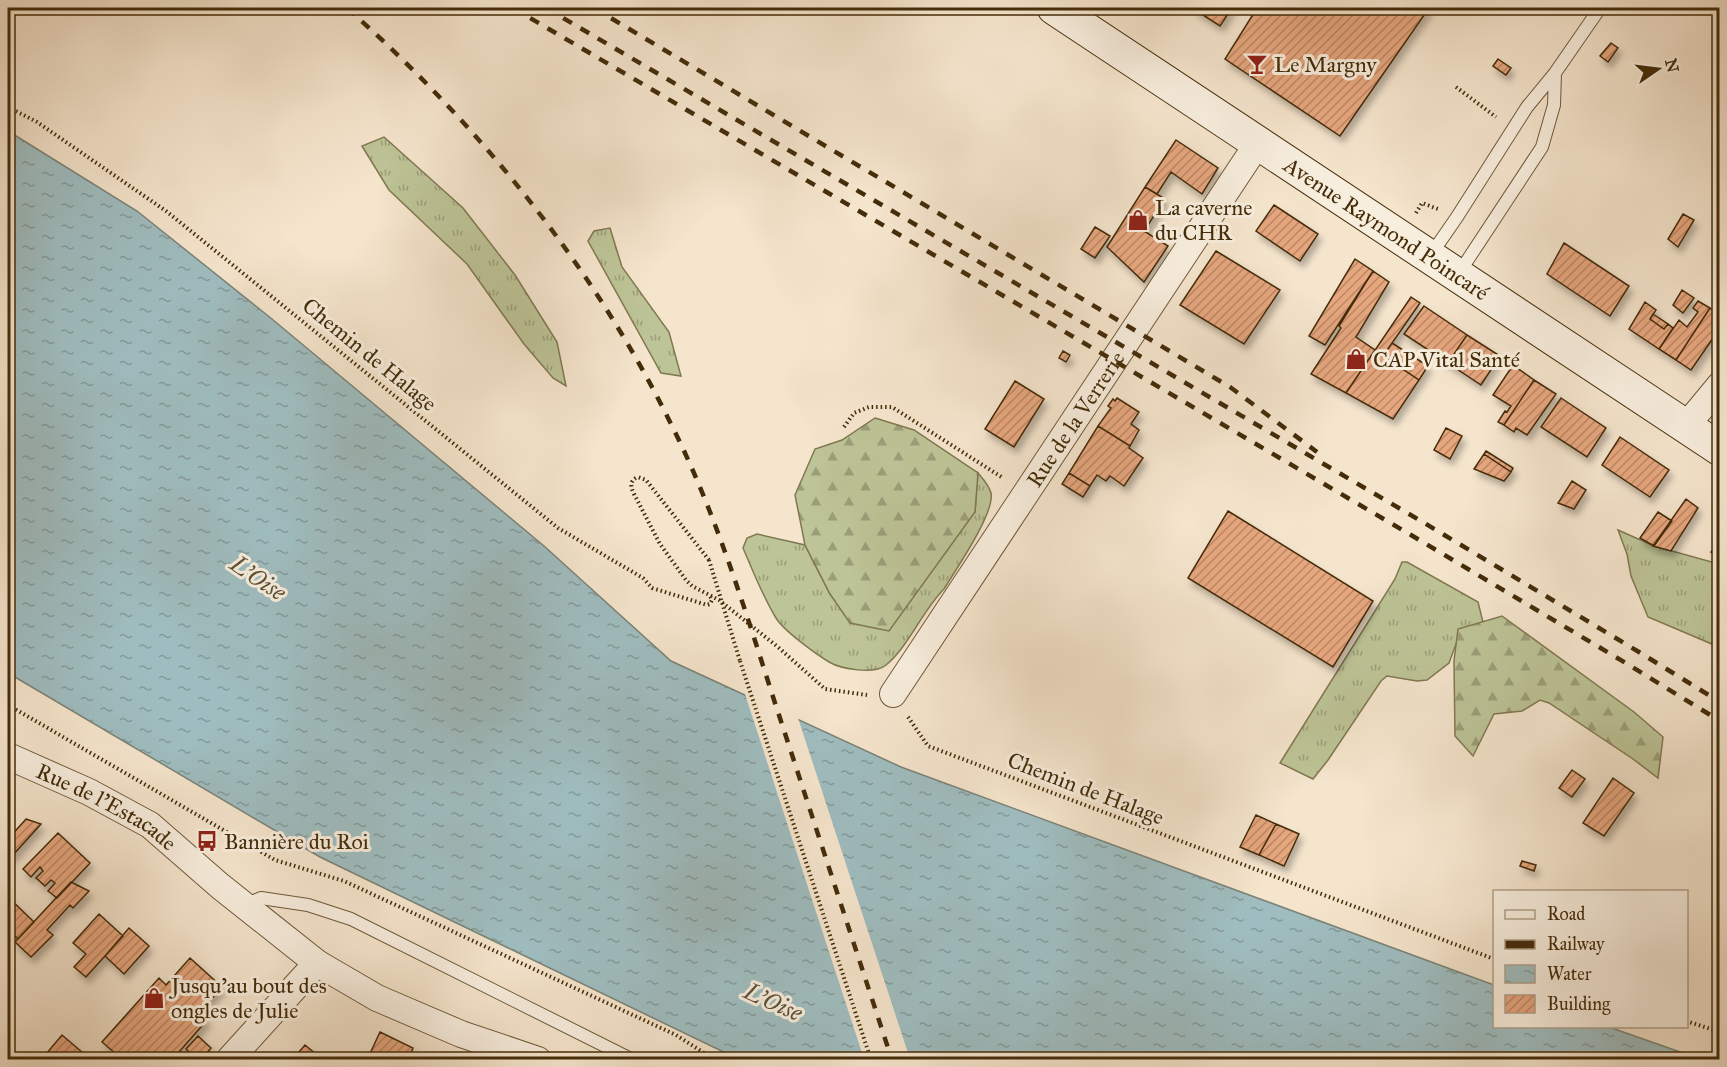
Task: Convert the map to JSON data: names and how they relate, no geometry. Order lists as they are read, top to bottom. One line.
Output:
{"streets":{"main road":["Avenue Raymond Poincaré"],"street":["Rue de la Verrerie","Rue de l'Estacade"],"path":["Chemin de Halage"]},"crossings":[["Avenue Raymond Poincaré","Rue de la Verrerie"],["Chemin de Halage","Rue de la Verrerie"]],"water":["L'Oise"],"places":{"bar":["Le Margny"],"shop":["La caverne du CHR","CAP Vital Santé","Jusqu'au bout des ongles de Julie"],"bus stop":["Bannière du Roi"]},"legend":["Road","Railway","Water","Building"],"north":"right"}
